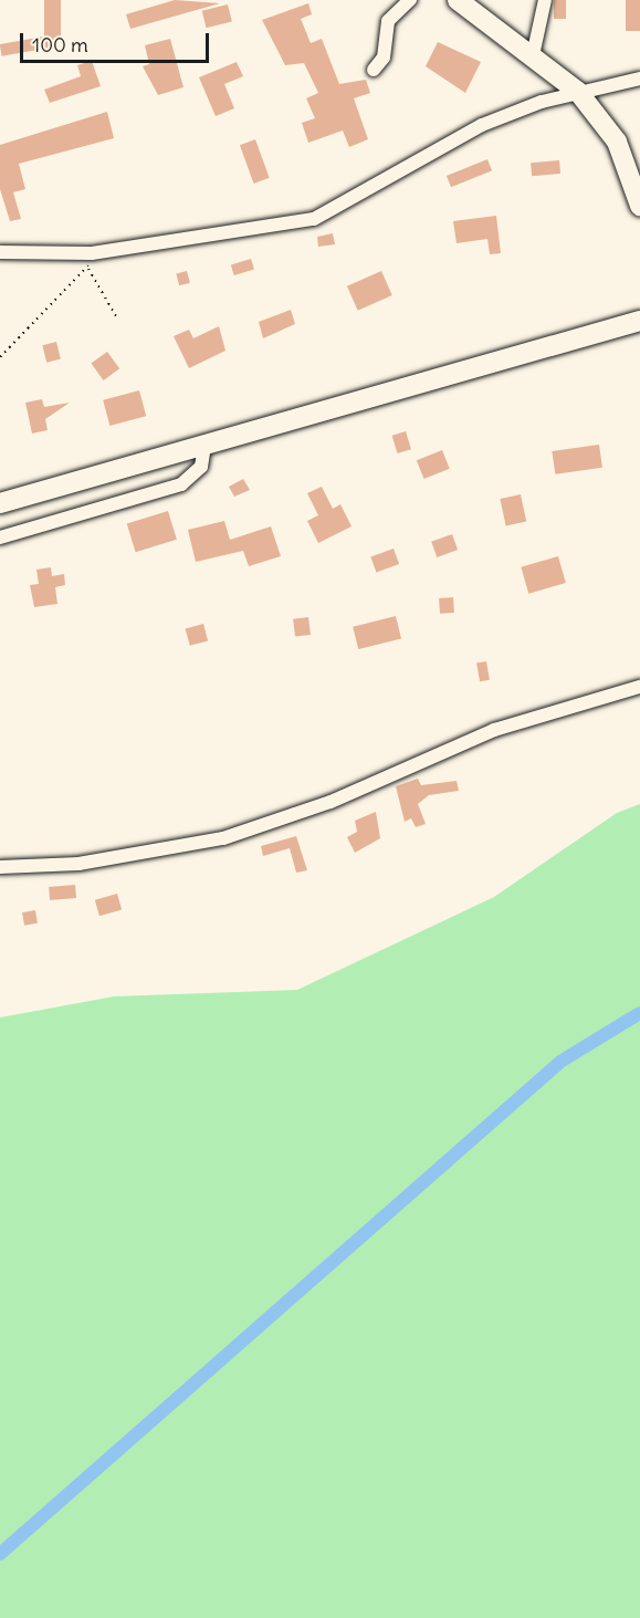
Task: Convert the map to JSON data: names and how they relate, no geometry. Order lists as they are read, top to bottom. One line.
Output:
{"scale_bar":"100 m"}
